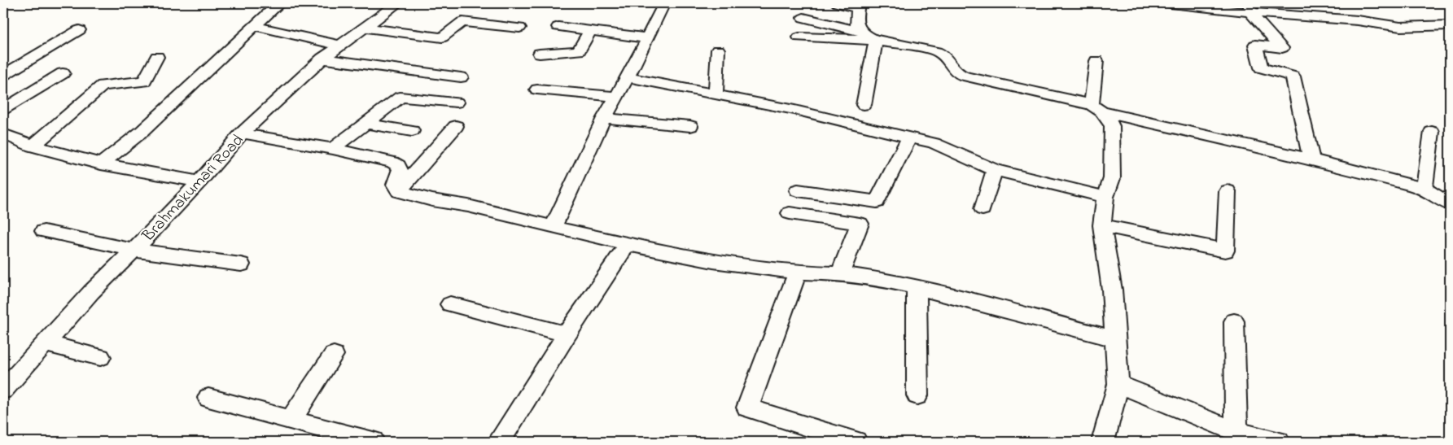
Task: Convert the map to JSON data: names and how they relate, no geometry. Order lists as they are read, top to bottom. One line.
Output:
{"streets":{"street":["Brahmakumari Road"]}}
